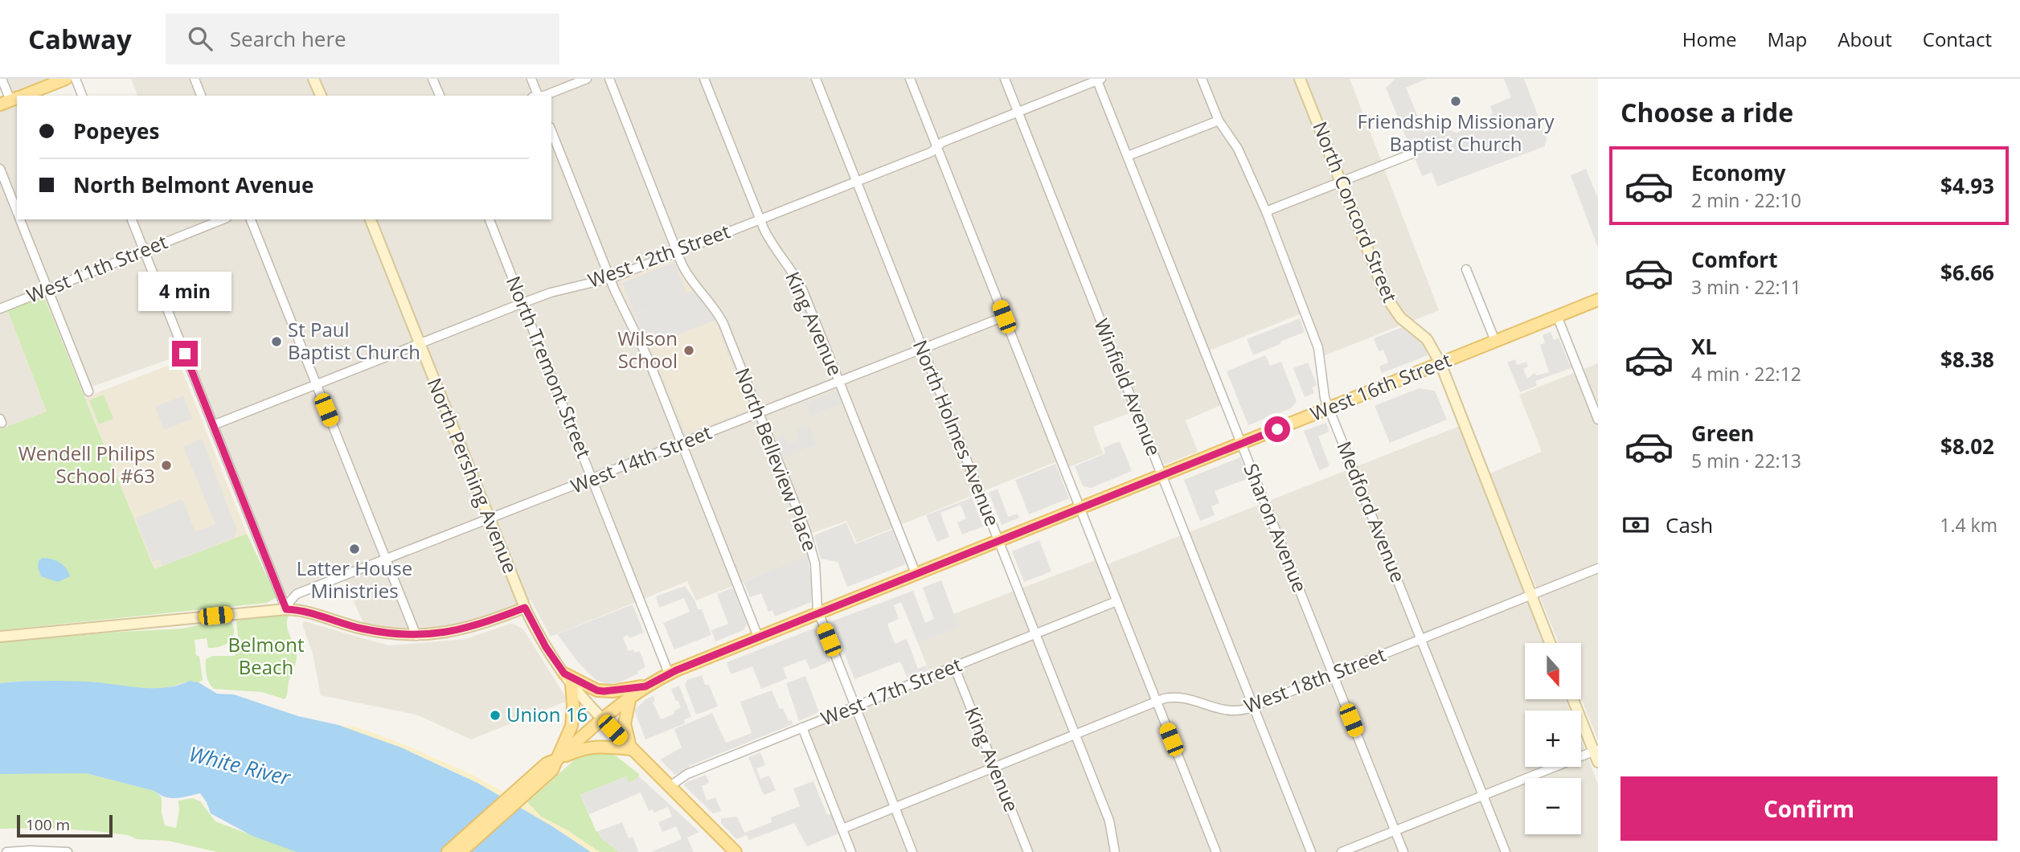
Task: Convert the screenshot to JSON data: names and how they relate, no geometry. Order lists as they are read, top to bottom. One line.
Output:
{"streets":{"main road":["North Concord Street","West 16th Street","North Pershing Avenue"],"street":["West 12th Street","West 11th Street","King Avenue","North Tremont Street","Winfield Avenue","North Holmes Avenue","West 14th Street","North Belleview Place","Medford Avenue","Sharon Avenue","West 18th Street","West 17th Street"]},"crossings":[["North Concord Street","West 16th Street"],["North Concord Street","West 18th Street"],["West 12th Street","King Avenue"],["West 12th Street","North Tremont Street"],["West 12th Street","Winfield Avenue"],["West 12th Street","North Holmes Avenue"],["West 12th Street","North Belleview Place"],["West 12th Street","North Pershing Avenue"],["West 12th Street","Sharon Avenue"],["King Avenue","West 16th Street"],["King Avenue","West 14th Street"],["King Avenue","West 18th Street"],["King Avenue","West 17th Street"],["North Tremont Street","West 16th Street"],["North Tremont Street","West 14th Street"],["Winfield Avenue","West 16th Street"],["Winfield Avenue","West 18th Street"],["West 16th Street","North Holmes Avenue"],["West 16th Street","North Belleview Place"],["West 16th Street","North Pershing Avenue"],["West 16th Street","Medford Avenue"],["West 16th Street","Sharon Avenue"],["North Holmes Avenue","West 14th Street"],["North Holmes Avenue","West 18th Street"],["North Holmes Avenue","West 17th Street"],["West 14th Street","North Belleview Place"],["West 14th Street","North Pershing Avenue"],["North Belleview Place","West 18th Street"],["North Belleview Place","West 17th Street"],["Medford Avenue","West 18th Street"],["Sharon Avenue","West 18th Street"]],"water":["White River"],"parks":["Belmont Beach"],"places":["Friendship Missionary Baptist Church","St Paul Baptist Church","Wilson School","Wendell Philips School #63","Latter House Ministries","Union 16"],"scale_bar":"100 m","north":"bottom","page":{"header":"Cabway","search":"Search here","nav":["Home","Map","About","Contact"],"heading":"Choose a ride","banner":["Popeyes","North Belmont Avenue"],"list":[{"name":"Economy","note":"2 min · 22:10","value":"$4.93"},{"name":"Comfort","note":"3 min · 22:11","value":"$6.66"},{"name":"XL","note":"4 min · 22:12","value":"$8.38"},{"name":"Green","note":"5 min · 22:13","value":"$8.02"}],"bubble":"4 min","pay":["Cash","1.4 km"],"map_buttons":["+","−"],"buttons":"Confirm","scale":"100 m"}}
